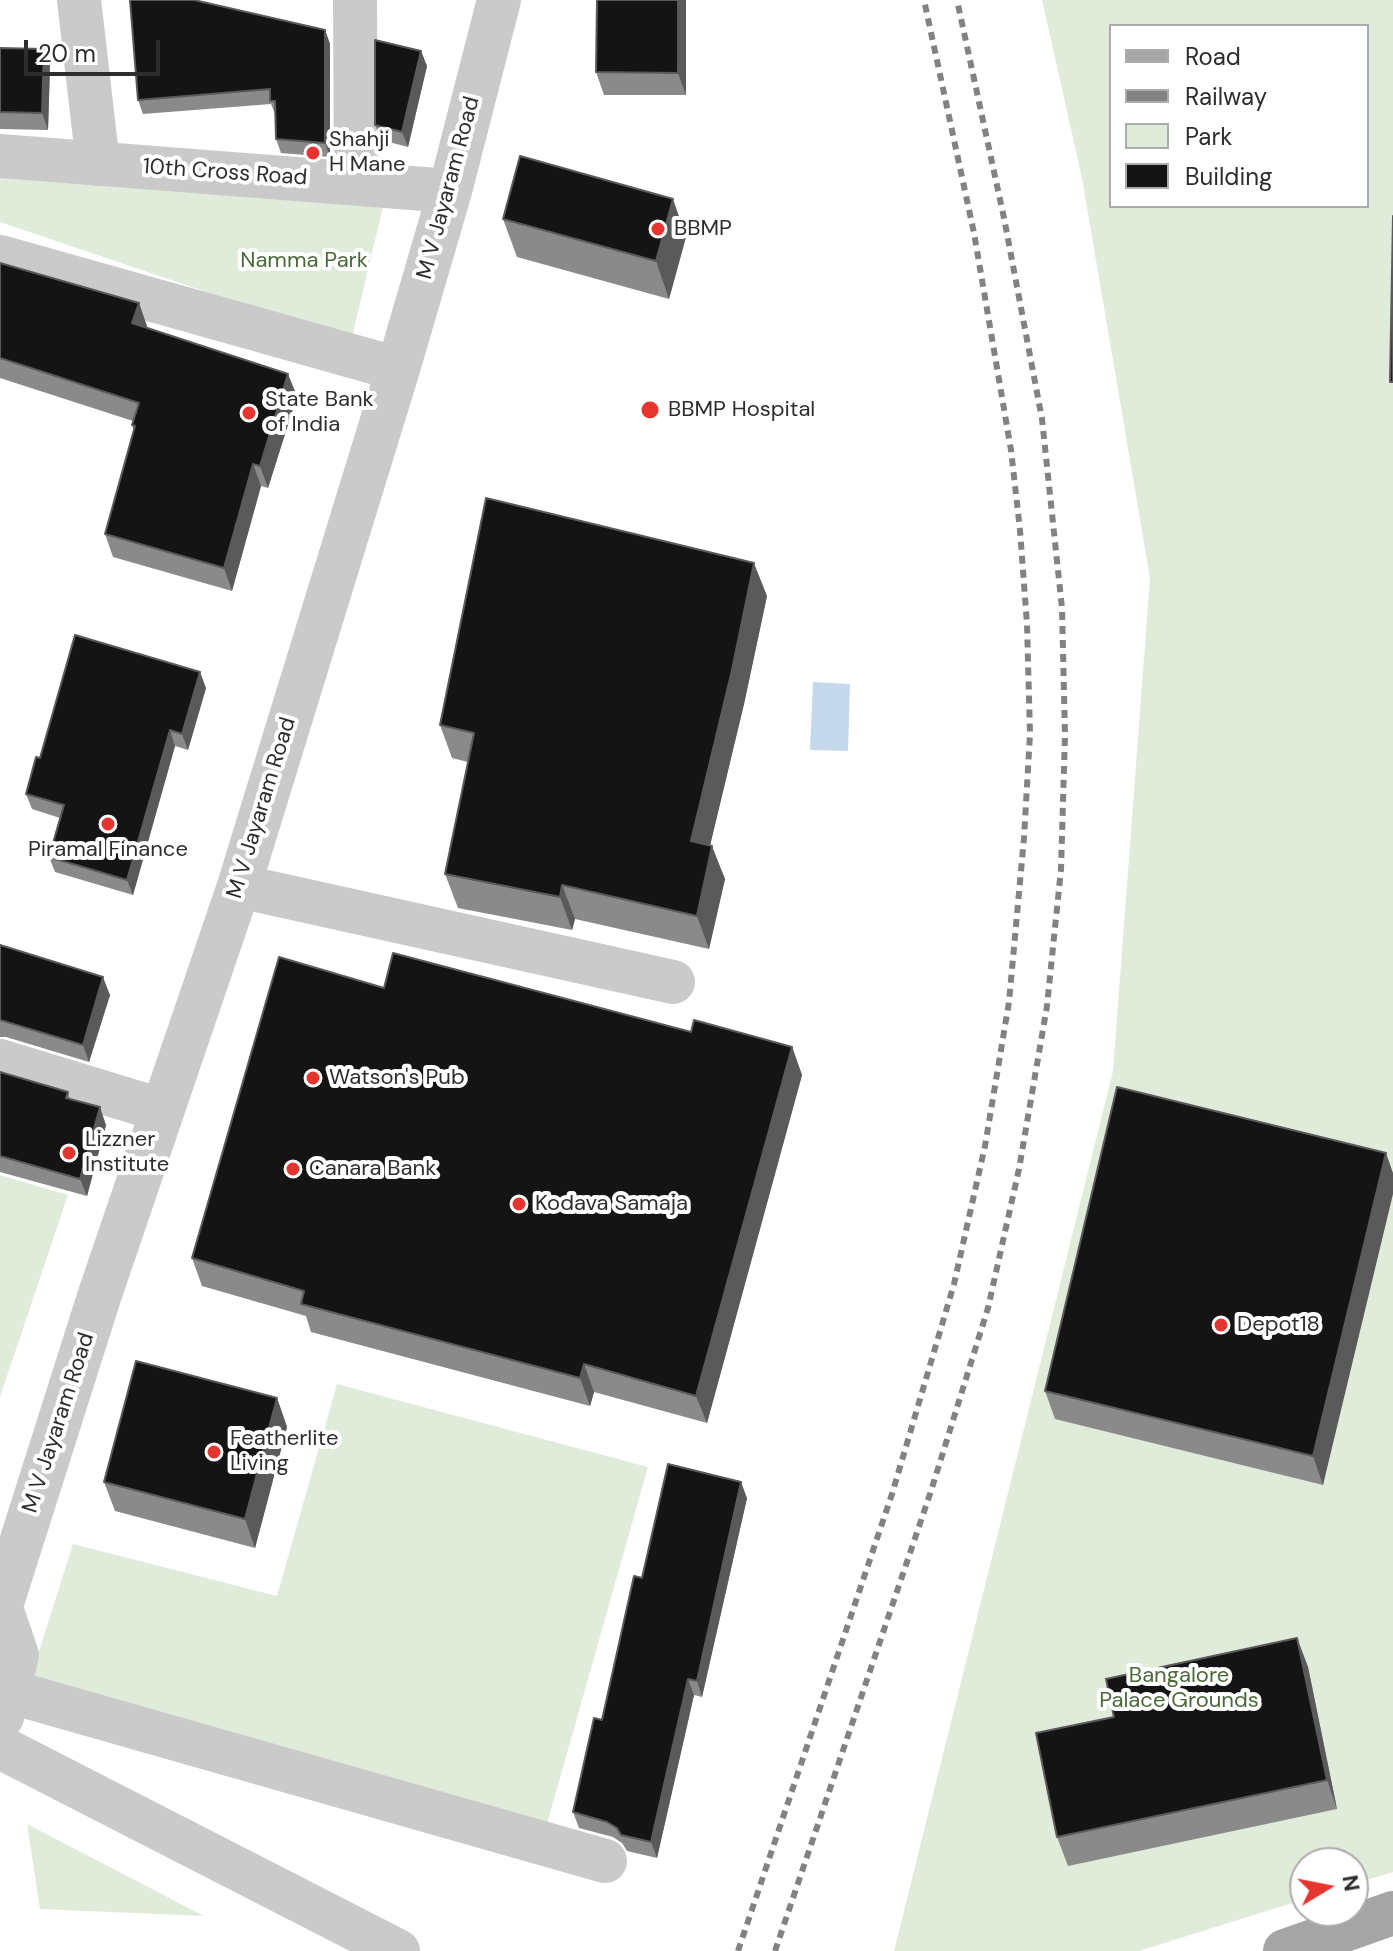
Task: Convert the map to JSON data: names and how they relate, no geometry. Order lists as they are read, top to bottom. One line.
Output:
{"streets":{"street":["10th Cross Road","M V Jayaram Road"]},"crossings":[["10th Cross Road","M V Jayaram Road"]],"parks":["Namma Park","Bangalore Palace Grounds"],"places":["Shahji H Mane","BBMP","BBMP Hospital","State Bank of India","Piramal Finance","Watson's Pub","Lizzner Institute","Canara Bank","Kodava Samaja","Depot18","Featherlite Living"],"legend":["Road","Railway","Park","Building"],"scale_bar":"20 m","north":"right"}
